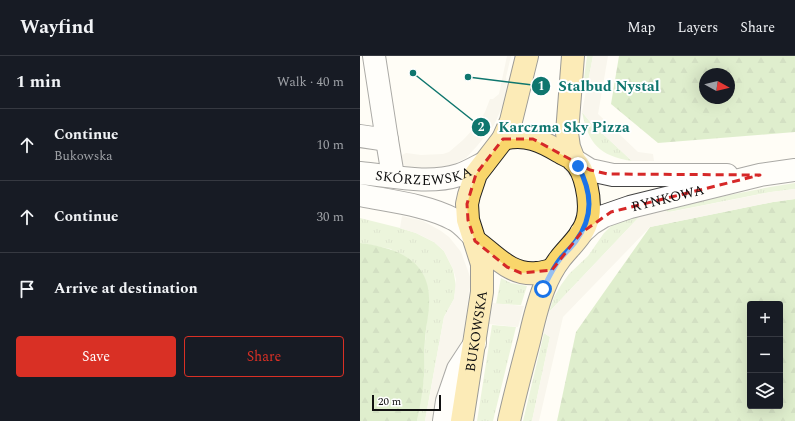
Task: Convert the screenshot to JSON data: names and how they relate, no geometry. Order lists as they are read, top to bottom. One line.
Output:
{"streets":{"main road":["BUKOWSKA"],"street":["SKÓRZEWSKA","RYNKOWA"]},"crossings":[["SKÓRZEWSKA","RYNKOWA"],["SKÓRZEWSKA","BUKOWSKA"],["RYNKOWA","BUKOWSKA"]],"places":["Karczma Sky Pizza","Stalbud Nystal"],"scale_bar":"20 m","north":"right","page":{"header":"Wayfind","nav":["Map","Layers","Share"],"heading":["1 min","Walk · 40 m"],"list":[["Continue","Bukowska","10 m"],["Continue","30 m"],"Arrive at destination"],"map_buttons":["+","−"],"buttons":["Save","Share"],"scale":"20 m"}}
